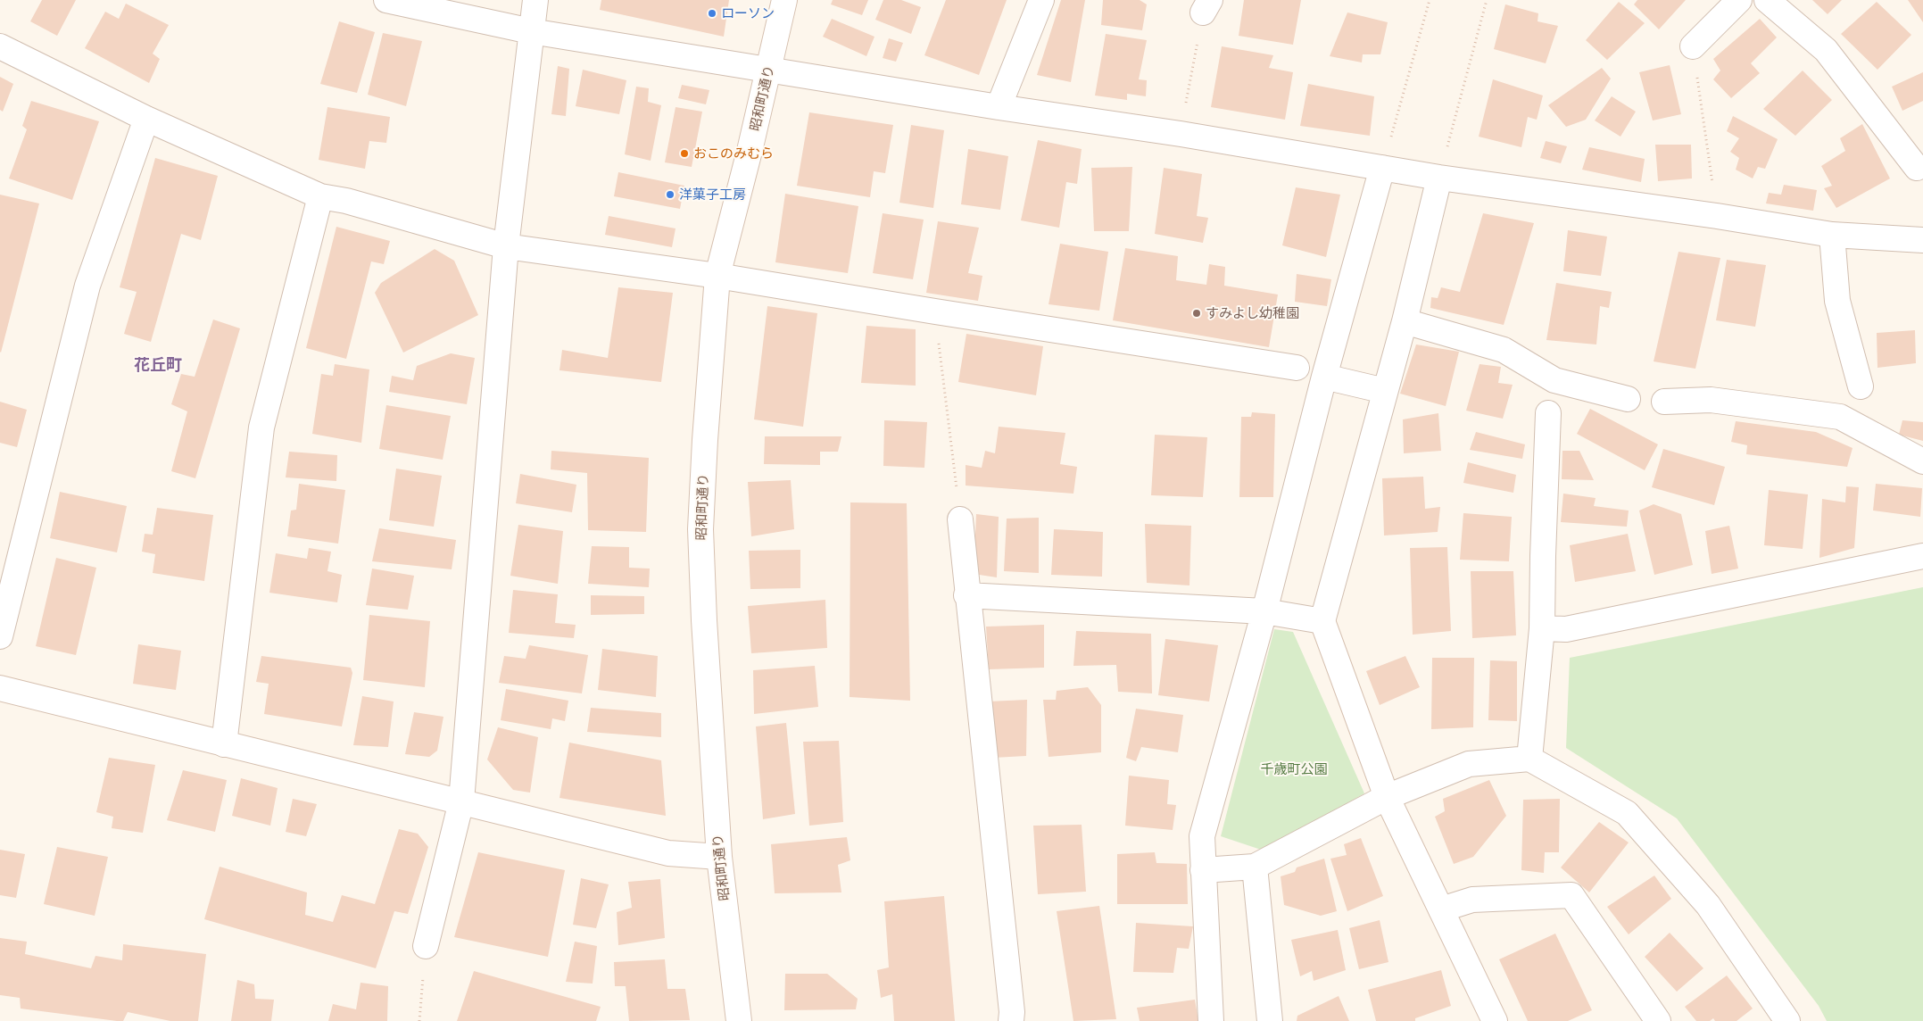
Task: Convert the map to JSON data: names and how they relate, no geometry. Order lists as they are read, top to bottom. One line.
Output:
{"streets":{"street":["昭和町通り"]},"districts":["花丘町"],"parks":["千歳町公園"],"places":["ローソン","おこのみむら","洋菓子工房","すみよし幼稚園"]}
